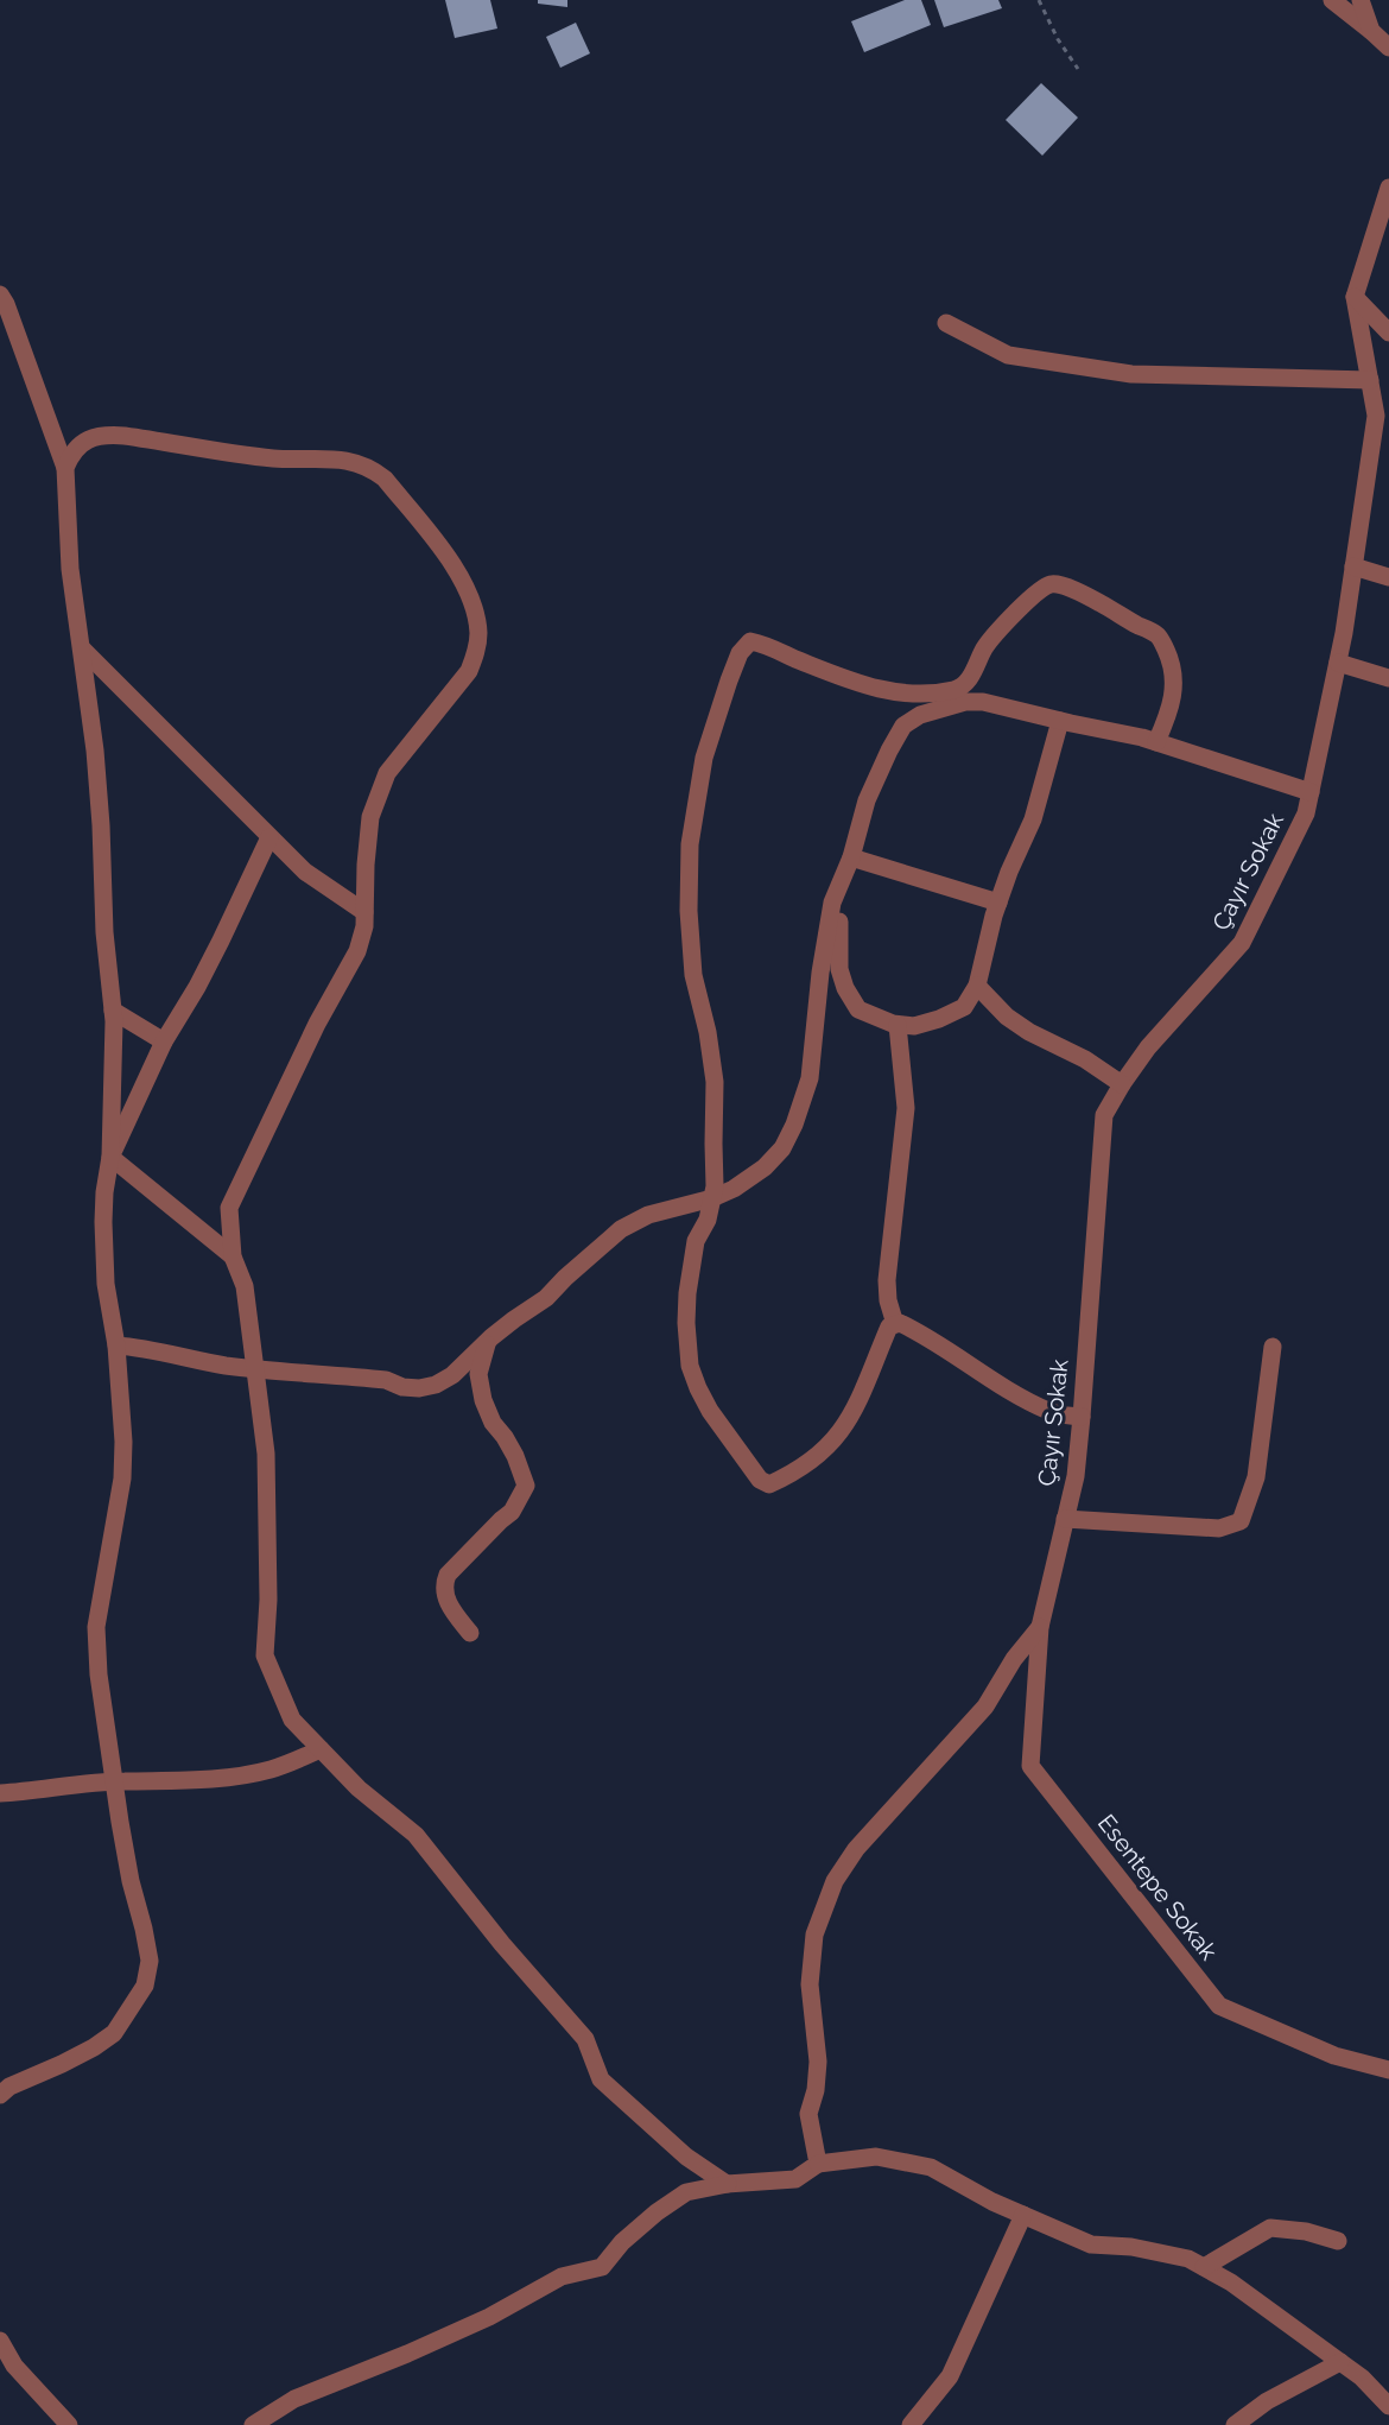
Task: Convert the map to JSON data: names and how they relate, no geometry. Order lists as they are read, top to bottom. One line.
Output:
{"streets":{"street":["Çayır Sokak","Esentepe Sokak"]},"crossings":[["Çayır Sokak","Esentepe Sokak"]]}
